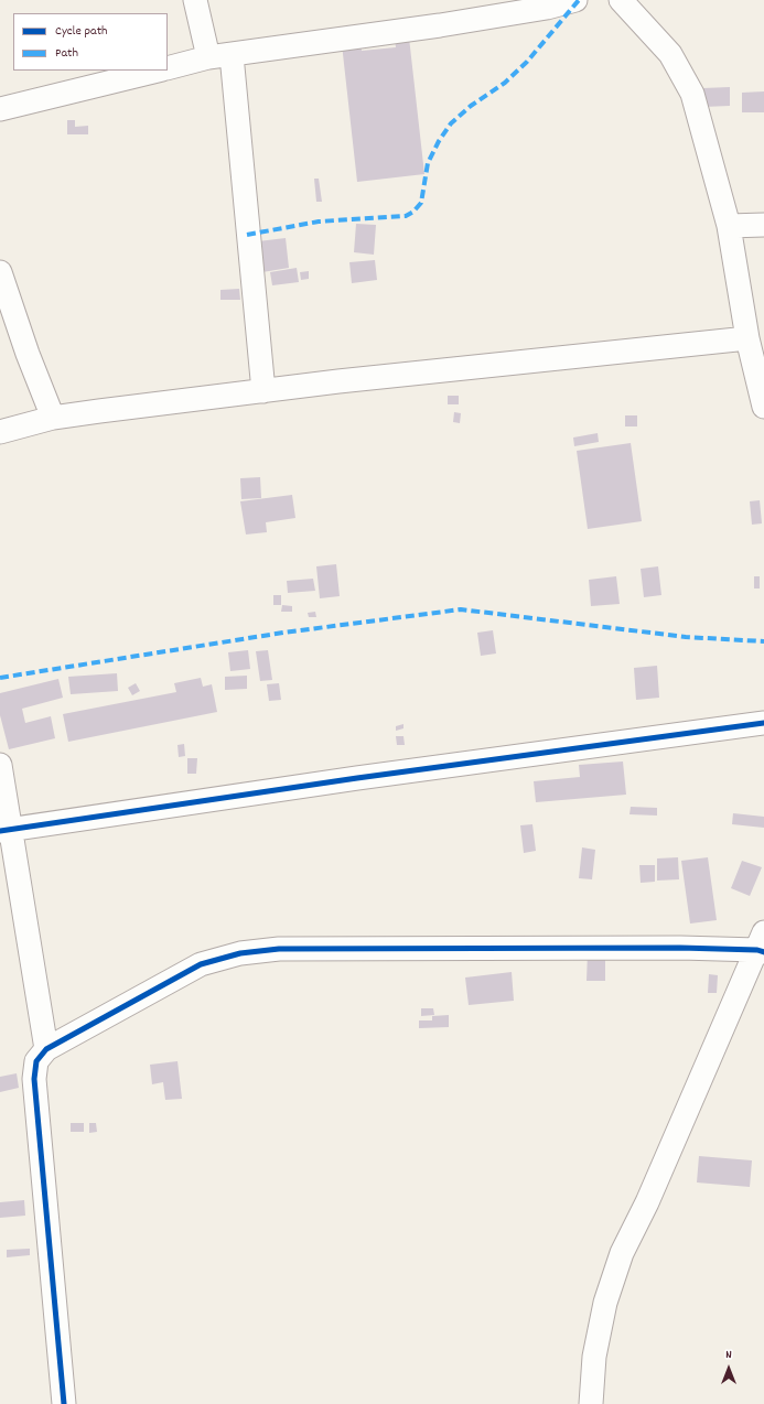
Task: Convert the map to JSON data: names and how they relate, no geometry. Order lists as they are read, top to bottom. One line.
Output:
{"legend":["Cycle path","Path"],"north":"top"}
